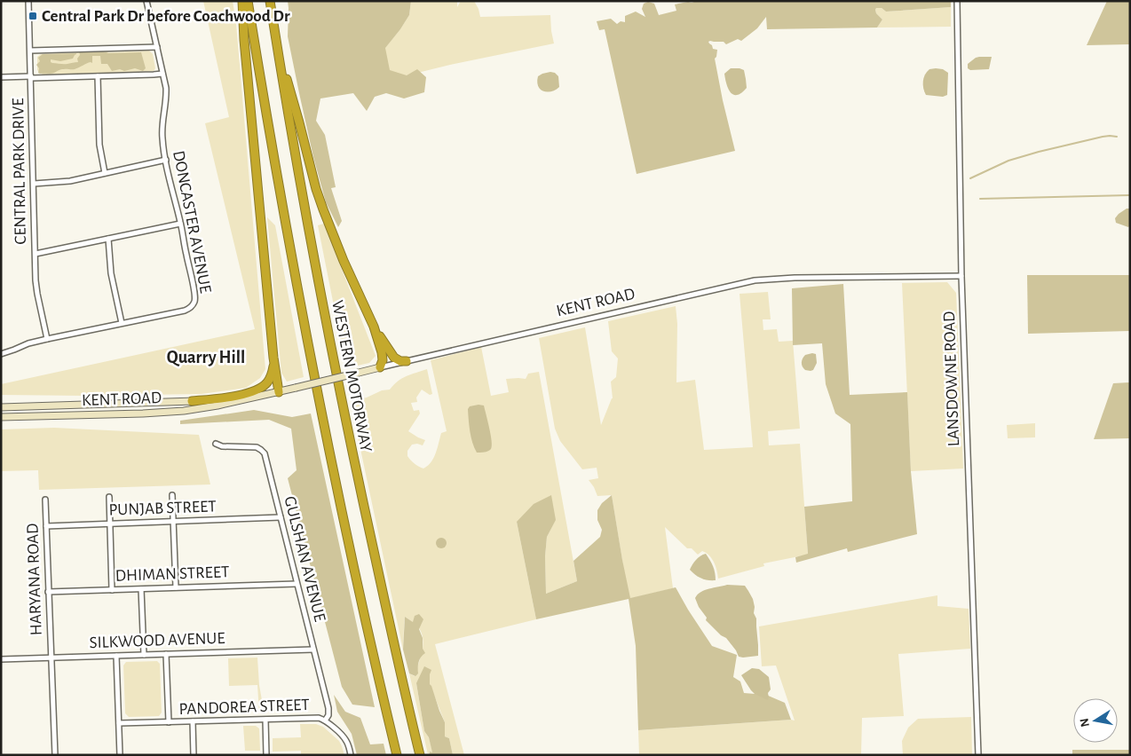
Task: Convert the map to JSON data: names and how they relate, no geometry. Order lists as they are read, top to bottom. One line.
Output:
{"streets":{"highway":["WESTERN MOTORWAY"],"main road":["KENT ROAD"],"street":["CENTRAL PARK DRIVE","DONCASTER AVENUE","LANSDOWNE ROAD","PUNJAB STREET","GULSHAN AVENUE","DHIMAN STREET","HARYANA ROAD","SILKWOOD AVENUE","PANDOREA STREET"]},"crossings":[["CENTRAL PARK DRIVE","DONCASTER AVENUE"],["KENT ROAD","LANSDOWNE ROAD"],["PUNJAB STREET","GULSHAN AVENUE"],["PUNJAB STREET","HARYANA ROAD"],["GULSHAN AVENUE","DHIMAN STREET"],["GULSHAN AVENUE","SILKWOOD AVENUE"],["GULSHAN AVENUE","PANDOREA STREET"],["DHIMAN STREET","HARYANA ROAD"],["HARYANA ROAD","SILKWOOD AVENUE"]],"districts":["Quarry Hill"],"places":{"transit":["Central Park Dr before Coachwood Dr"]},"north":"left"}
